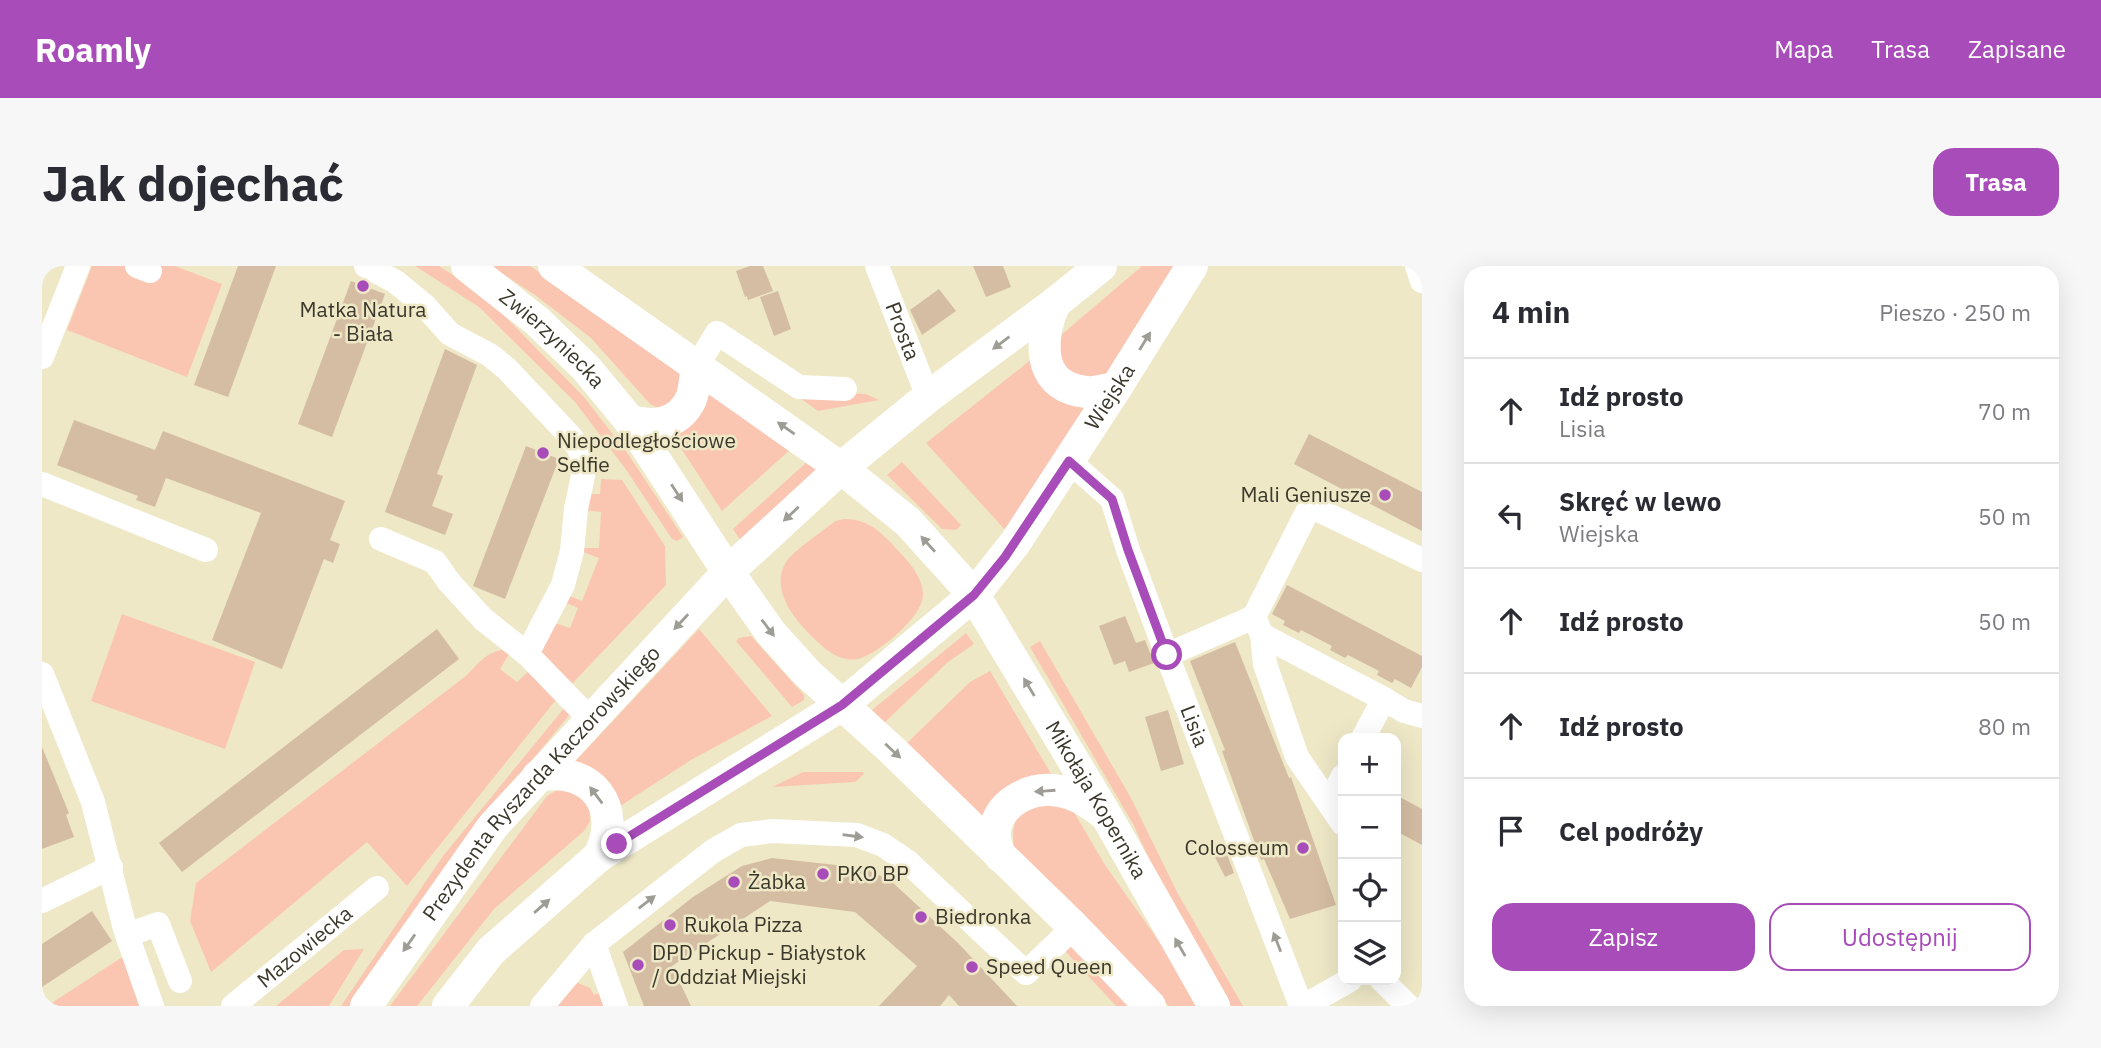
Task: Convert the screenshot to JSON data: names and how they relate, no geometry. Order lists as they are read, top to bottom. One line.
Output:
{"streets":{"main road":["Zwierzyniecka","Wiejska","Prezydenta Ryszarda Kaczorowskiego","Mikołaja Kopernika"],"street":["Prosta","Lisia","Mazowiecka"]},"crossings":[["Zwierzyniecka","Wiejska"],["Zwierzyniecka","Prezydenta Ryszarda Kaczorowskiego"],["Wiejska","Lisia"],["Wiejska","Mikołaja Kopernika"],["Prezydenta Ryszarda Kaczorowskiego","Mikołaja Kopernika"]],"places":["Matka Natura - Biała","Niepodległościowe Selfie","Mali Geniusze","Colosseum","PKO BP","Żabka","Biedronka","Rukola Pizza","DPD Pickup - Białystok / Oddział Miejski","Speed Queen"],"page":{"header":"Roamly","nav":["Mapa","Trasa","Zapisane"],"buttons":["Trasa",["Zapisz","Udostępnij"]],"title":"Jak dojechać","heading":["4 min","Pieszo · 250 m"],"list":[["Idź prosto","Lisia","70 m"],["Skręć w lewo","Wiejska","50 m"],["Idź prosto","50 m"],["Idź prosto","80 m"],"Cel podróży"],"map_buttons":["+","−"]}}
